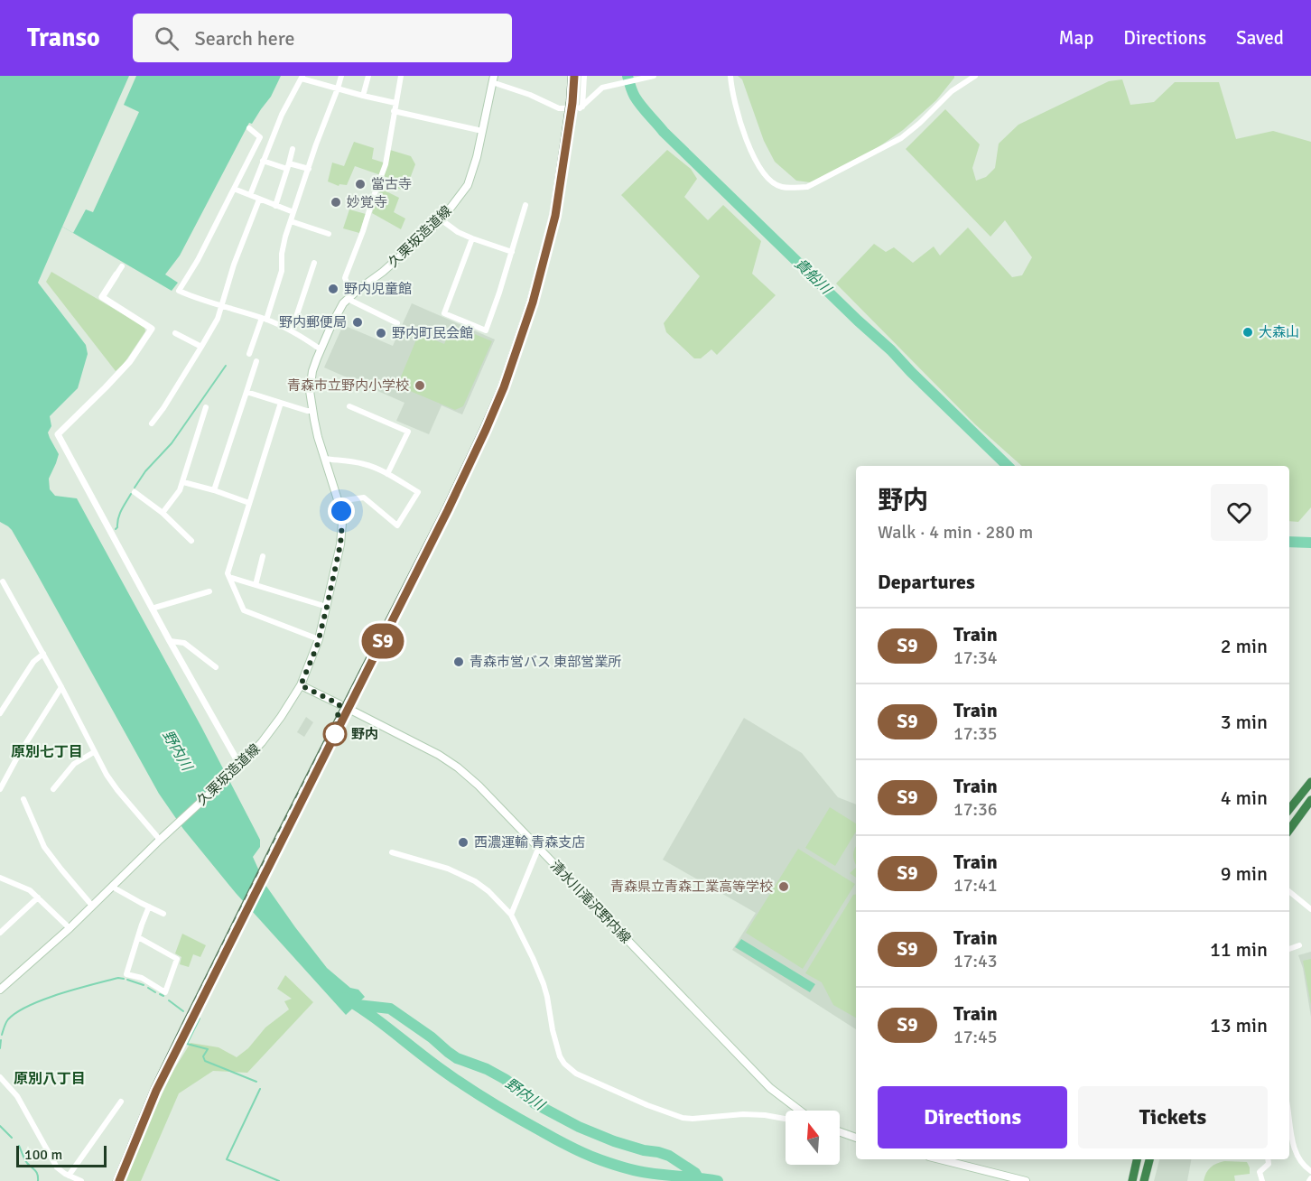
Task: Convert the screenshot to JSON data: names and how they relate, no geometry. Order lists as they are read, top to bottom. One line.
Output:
{"streets":{"main road":["久栗坂造道線","清水川滝沢野内線"]},"districts":["原別七丁目","原別八丁目"],"water":["貴船川","野内川"],"places":["當古寺","妙覚寺","野内児童館","野内郵便局","大森山","野内町民会館","青森市立野内小学校","青森市営バス 東部営業所","野内","西濃運輸 青森支店","青森県立青森工業高等学校"],"scale_bar":"100 m","north":"top","page":{"header":"Transo","search":"Search here","nav":["Map","Directions","Saved"],"on_map":"S9","heading":[["野内","Walk · 4 min · 280 m"],"Departures"],"list":[{"mark":"S9","name":"Train","note":"17:34","value":"2 min"},{"mark":"S9","name":"Train","note":"17:35","value":"3 min"},{"mark":"S9","name":"Train","note":"17:36","value":"4 min"},{"mark":"S9","name":"Train","note":"17:41","value":"9 min"},{"mark":"S9","name":"Train","note":"17:43","value":"11 min"},{"mark":"S9","name":"Train","note":"17:45","value":"13 min"}],"buttons":["Directions","Tickets"],"scale":"100 m"}}
